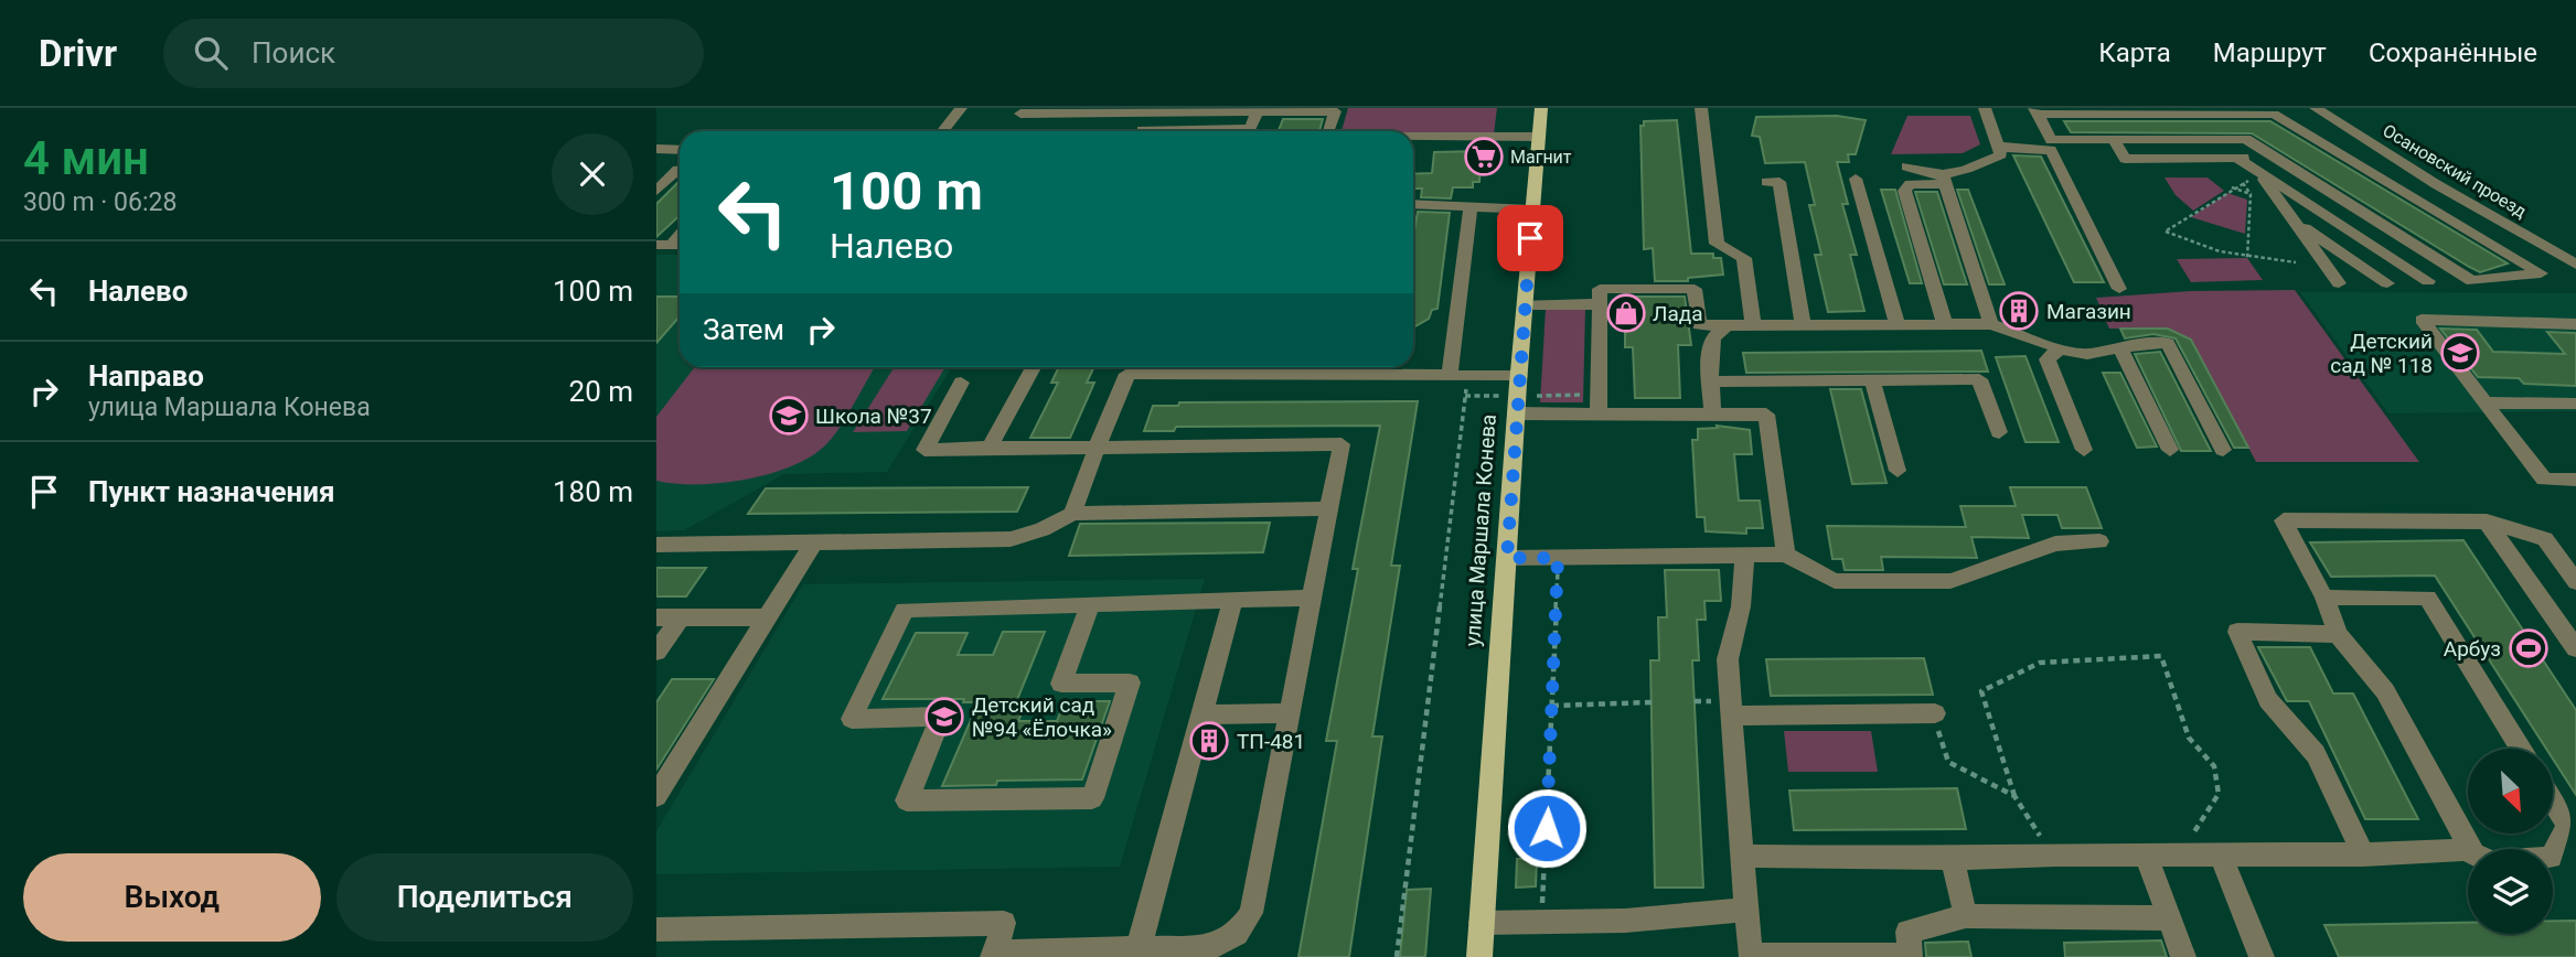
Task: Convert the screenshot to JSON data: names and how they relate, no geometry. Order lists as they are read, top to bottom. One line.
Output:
{"streets":{"main road":["улица Маршала Конева"],"street":["Осановский проезд"]},"places":{"supermarket":["Магнит"],"building":["Магазин","ТП-481"],"shop":["Лада"],"school or university":["Детский сад № 118","Школа №37","Детский сад №94 «Ёлочка»"],"sports":["Арбуз"]},"north":"bottom right","page":{"header":"Drivr","search":"Поиск","nav":["Карта","Маршрут","Сохранённые"],"heading":["4 мин","300 m · 06:28"],"turn":["100 m","Налево"],"list":[{"name":"Налево","value":"100 m"},{"name":"Направо","note":"улица Маршала Конева","value":"20 m"},{"name":"Пункт назначения","value":"180 m"}],"then":"Затем","buttons":["Выход","Поделиться"]}}
